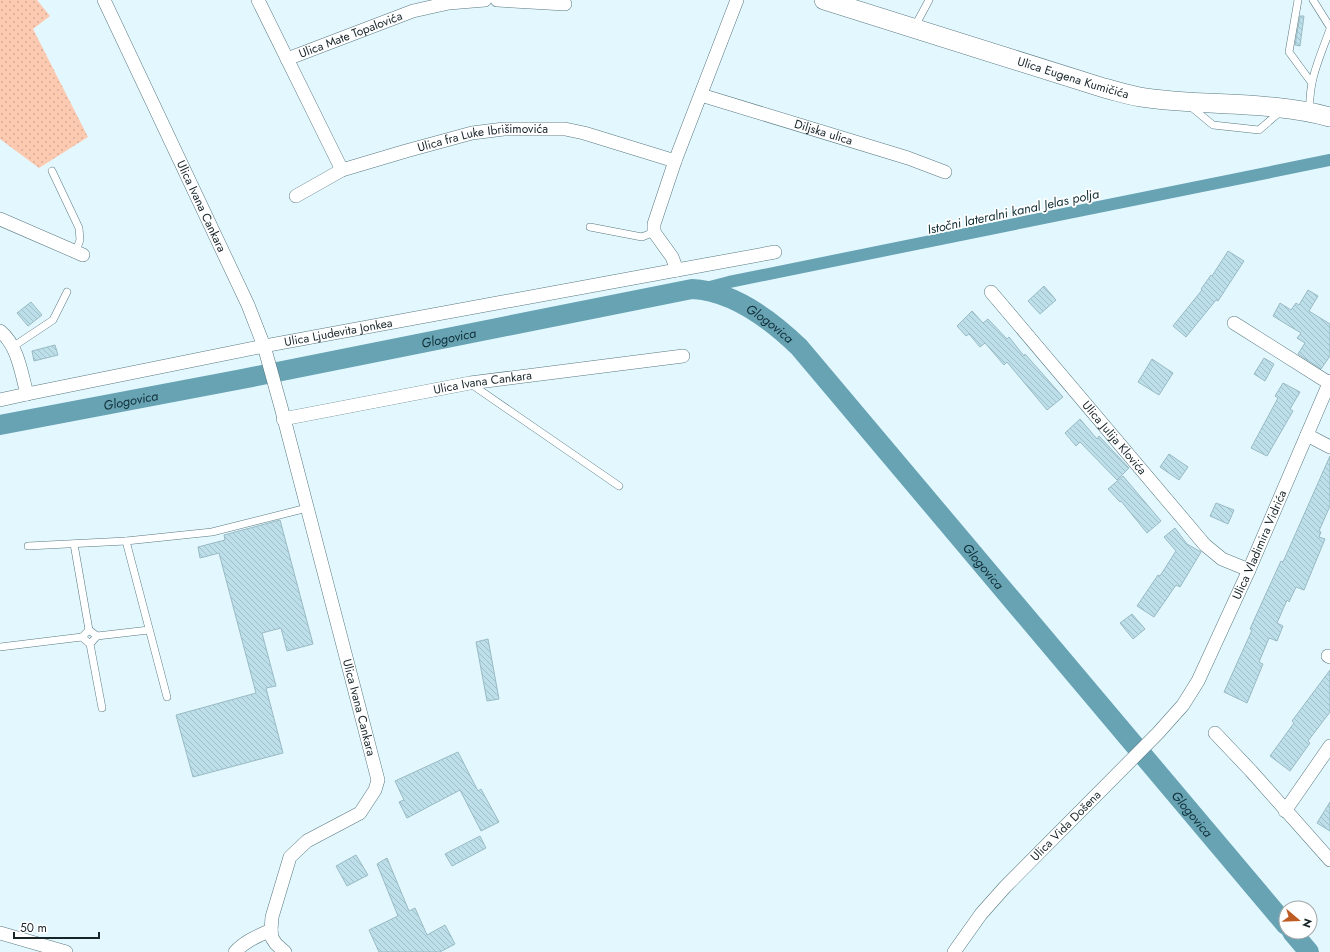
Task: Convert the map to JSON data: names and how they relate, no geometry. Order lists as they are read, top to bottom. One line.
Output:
{"streets":{"main road":["Ulica Eugena Kumičića"],"street":["Ulica Mate Topalovića","Diljska ulica","Ulica fra Luke Ibrišimovića","Ulica Ivana Cankara","Ulica Ljudevita Jonkea","Ulica Julija Klovića","Ulica Vladimira Vidrića","Ulica Vida Došena"]},"crossings":[["Ulica Ivana Cankara","Ulica Ljudevita Jonkea"],["Ulica Julija Klovića","Ulica Vladimira Vidrića"],["Ulica Vladimira Vidrića","Ulica Vida Došena"]],"water":["Istočni lateralni kanal Jelas polja","Glogovica"],"scale_bar":"50 m","north":"right"}
